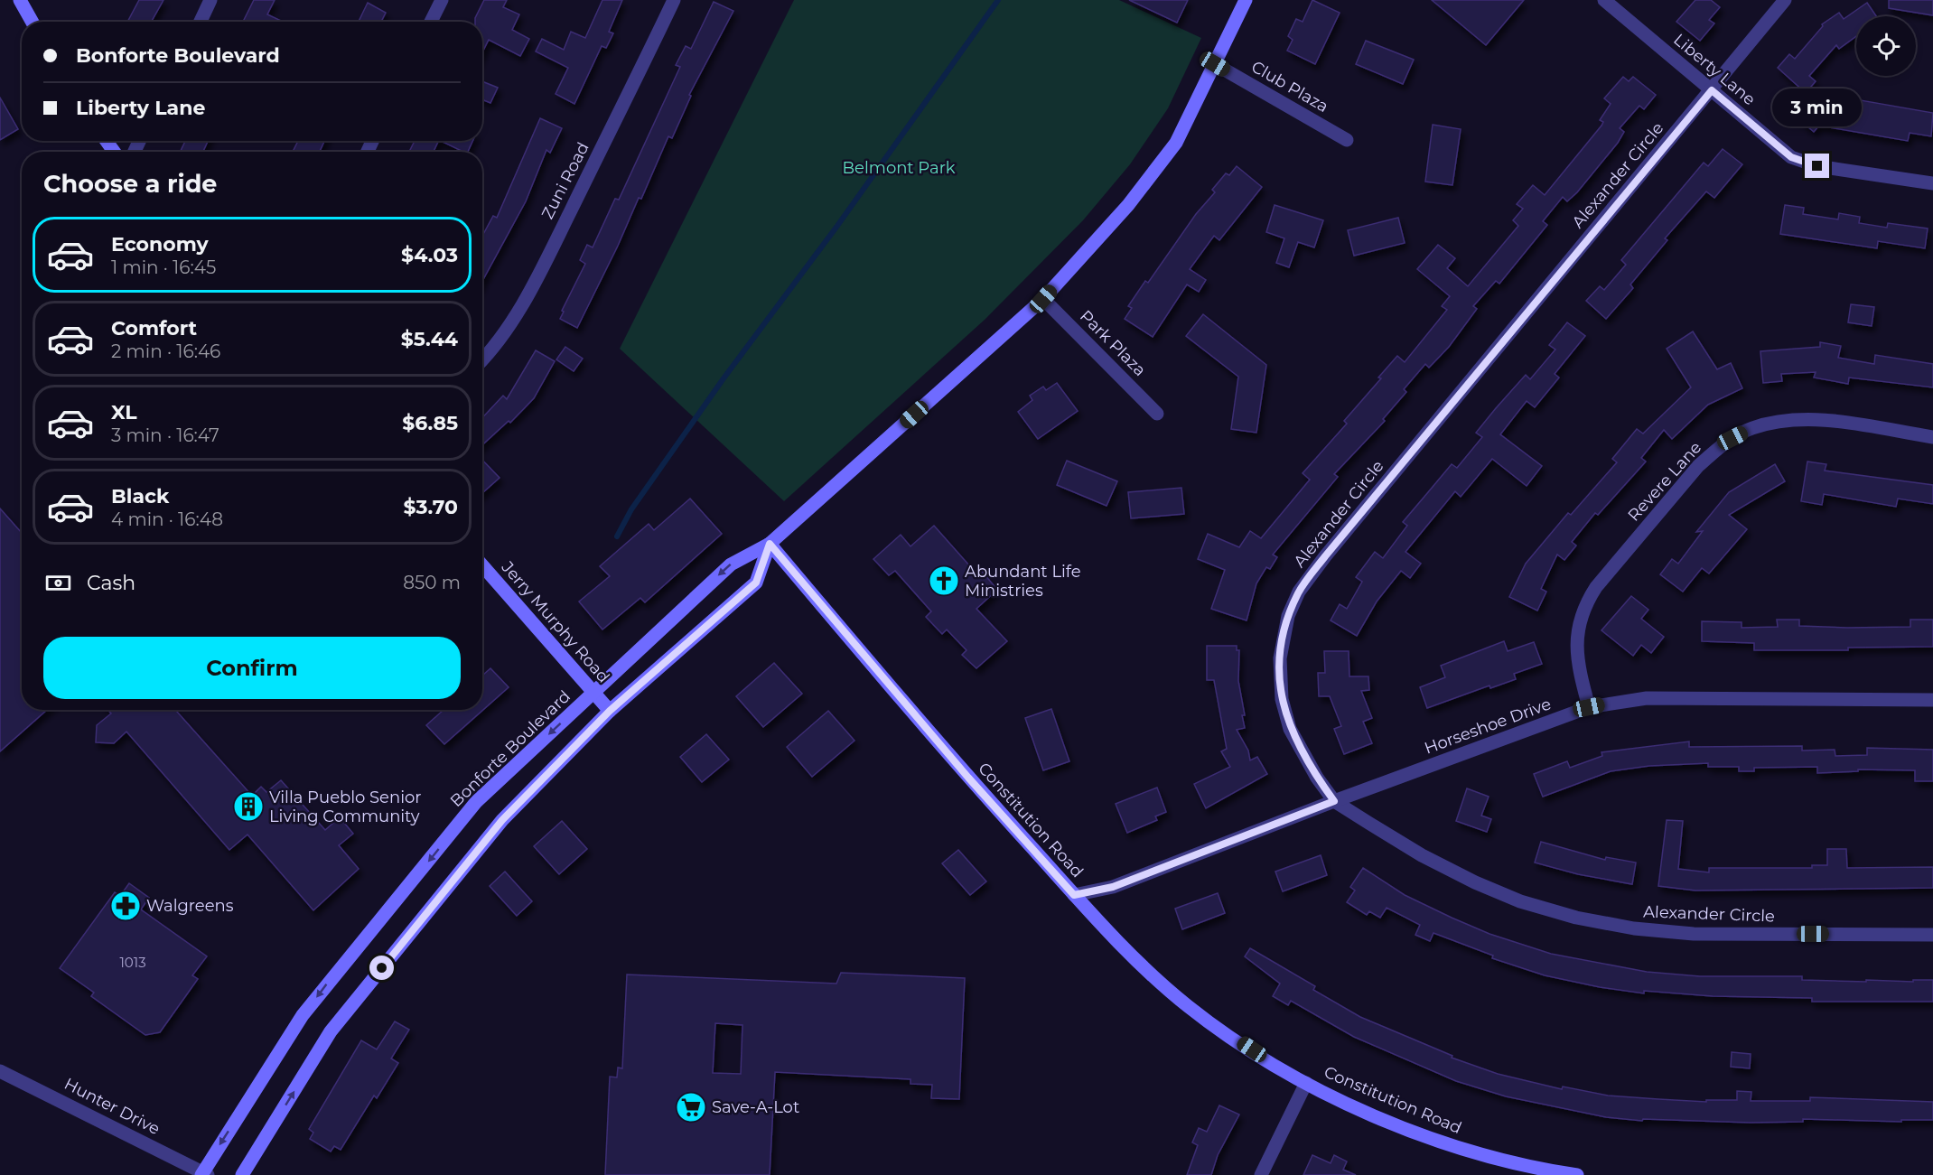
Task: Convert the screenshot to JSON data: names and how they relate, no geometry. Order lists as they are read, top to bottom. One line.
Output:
{"streets":{"main road":["Jerry Murphy Road","Bonforte Boulevard","Constitution Road"],"street":["Liberty Lane","Club Plaza","Alexander Circle","Zuni Road","Park Plaza","Revere Lane","Horseshoe Drive","Hunter Drive"]},"crossings":[["Liberty Lane","Alexander Circle"],["Club Plaza","Bonforte Boulevard"],["Alexander Circle","Horseshoe Drive"],["Park Plaza","Bonforte Boulevard"],["Revere Lane","Horseshoe Drive"],["Jerry Murphy Road","Bonforte Boulevard"],["Horseshoe Drive","Constitution Road"],["Bonforte Boulevard","Constitution Road"],["Bonforte Boulevard","Hunter Drive"]],"parks":["Belmont Park"],"places":{"church":["Abundant Life Ministries"],"building":["Villa Pueblo Senior Living Community"],"pharmacy":["Walgreens"],"supermarket":["Save-A-Lot"]},"house_numbers":["1013"],"page":{"banner":["Bonforte Boulevard","Liberty Lane"],"bubble":"3 min","heading":"Choose a ride","list":[{"name":"Economy","note":"1 min · 16:45","value":"$4.03"},{"name":"Comfort","note":"2 min · 16:46","value":"$5.44"},{"name":"XL","note":"3 min · 16:47","value":"$6.85"},{"name":"Black","note":"4 min · 16:48","value":"$3.70"}],"pay":["Cash","850 m"],"buttons":"Confirm"}}
